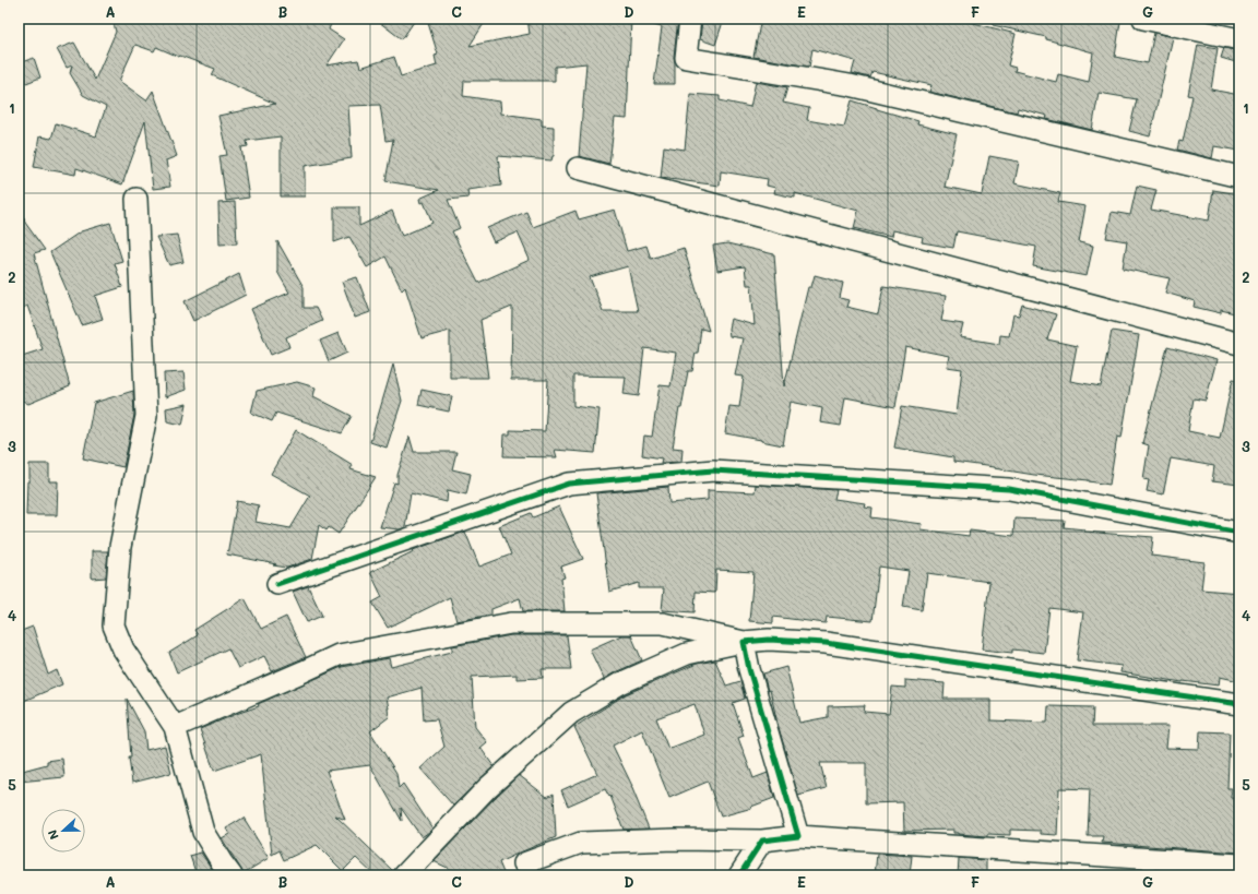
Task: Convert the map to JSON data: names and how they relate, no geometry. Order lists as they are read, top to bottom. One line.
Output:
{"north":"left","grid":{"columns":["A","B","C","D","E","F","G"],"rows":["1","2","3","4","5"]}}
